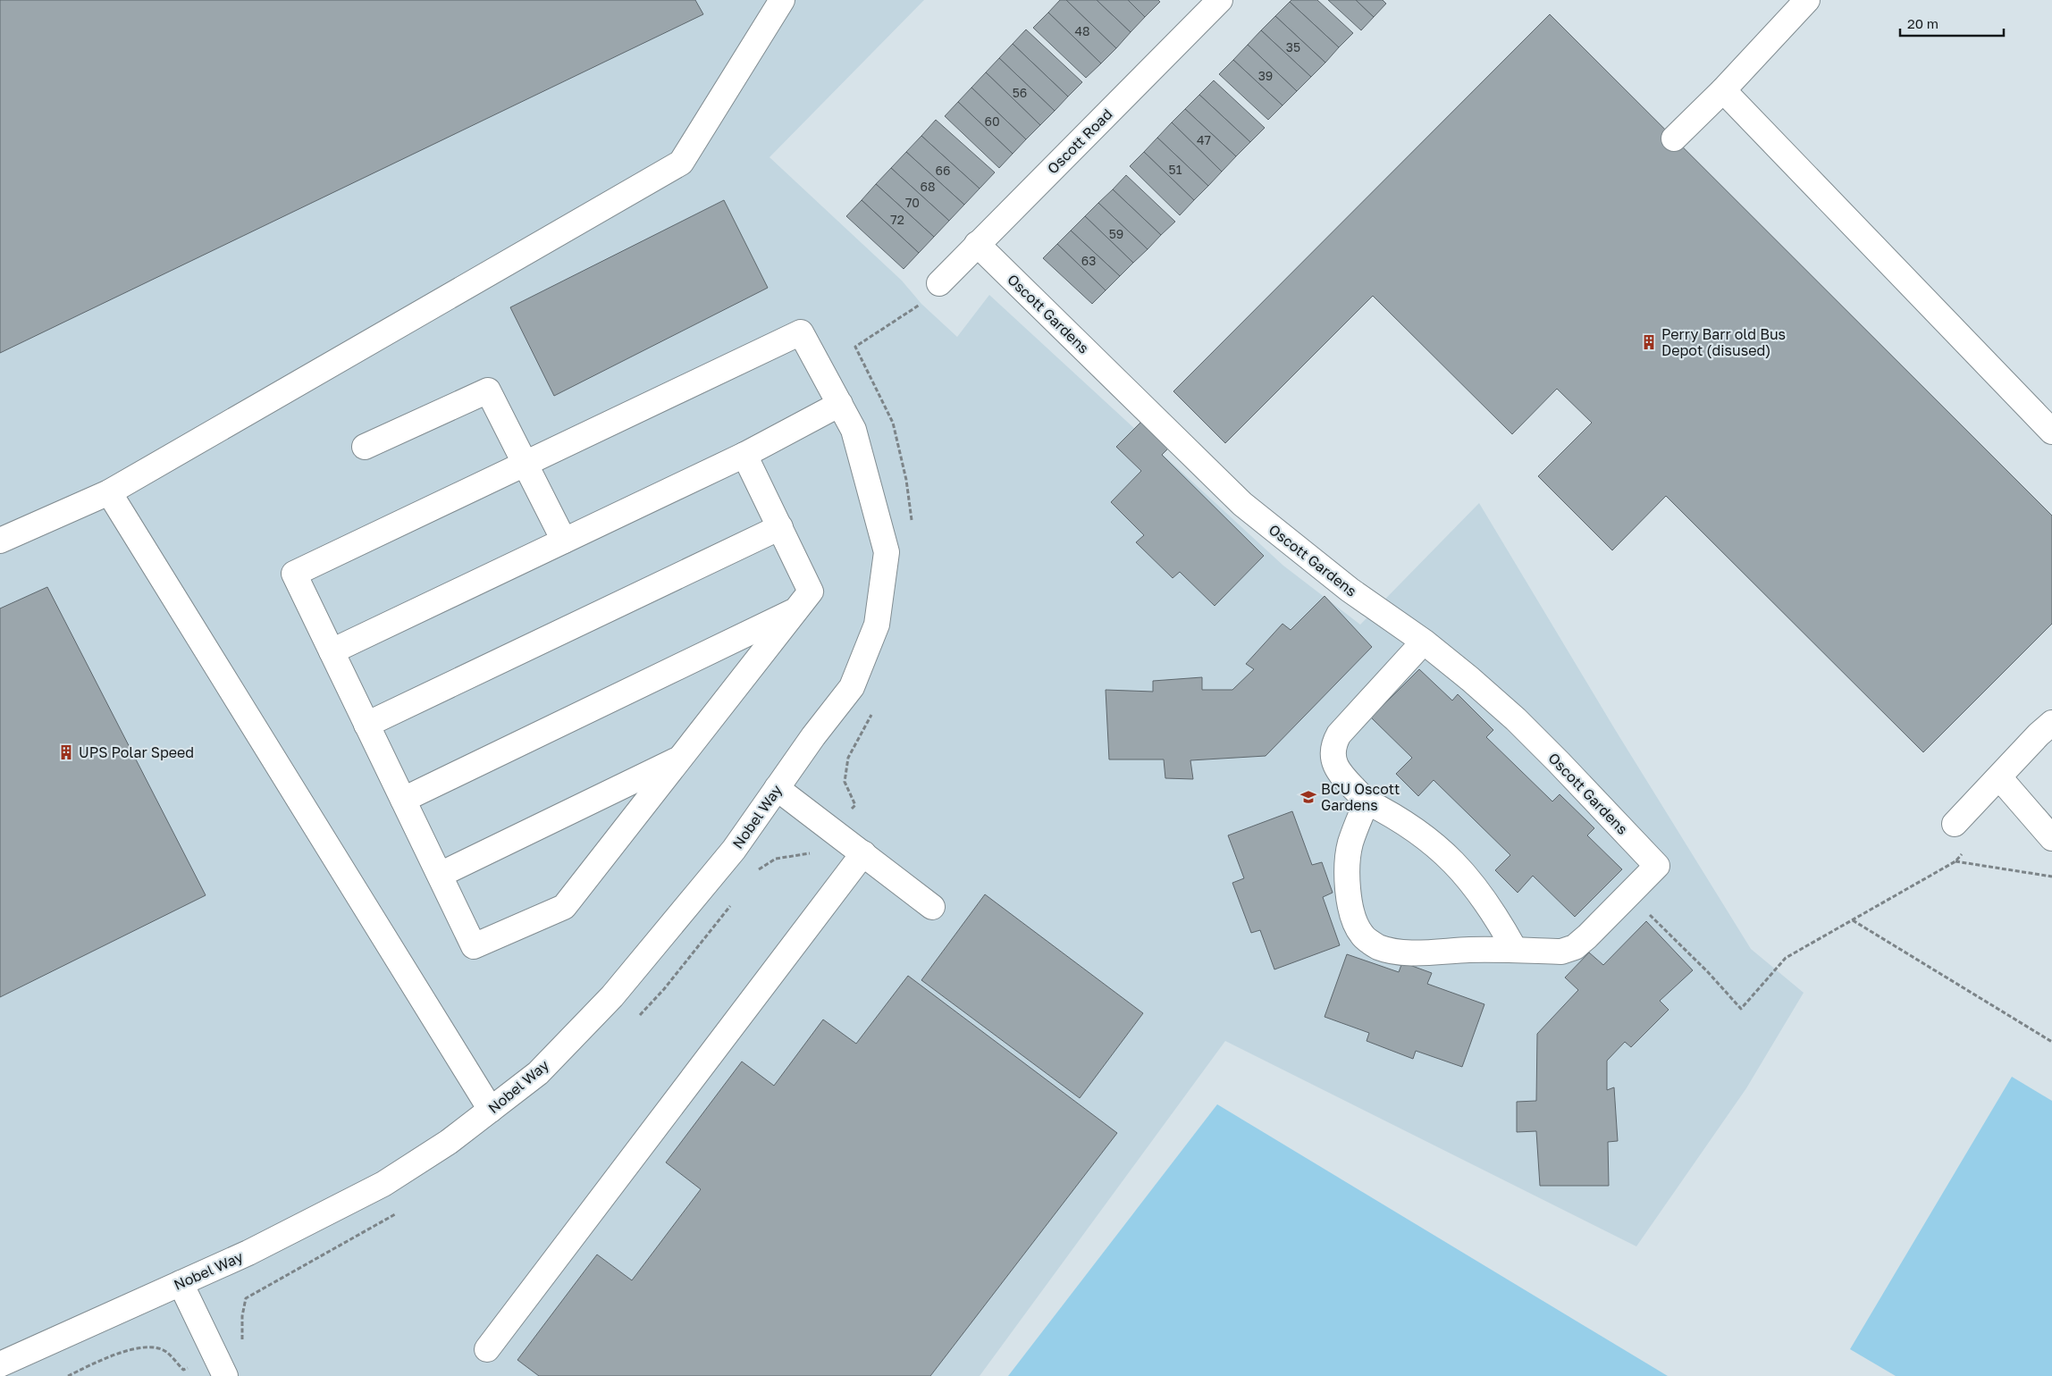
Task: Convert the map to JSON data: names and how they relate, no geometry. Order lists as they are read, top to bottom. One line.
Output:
{"streets":{"street":["Oscott Road","Oscott Gardens","Nobel Way"]},"crossings":[["Oscott Road","Oscott Gardens"]],"places":{"building":["Perry Barr old Bus Depot (disused)","UPS Polar Speed"],"school or university":["BCU Oscott Gardens"]},"house_numbers":["48","35","39","56","60","47","51","66","68","70","72","59","63"],"scale_bar":"20 m"}
